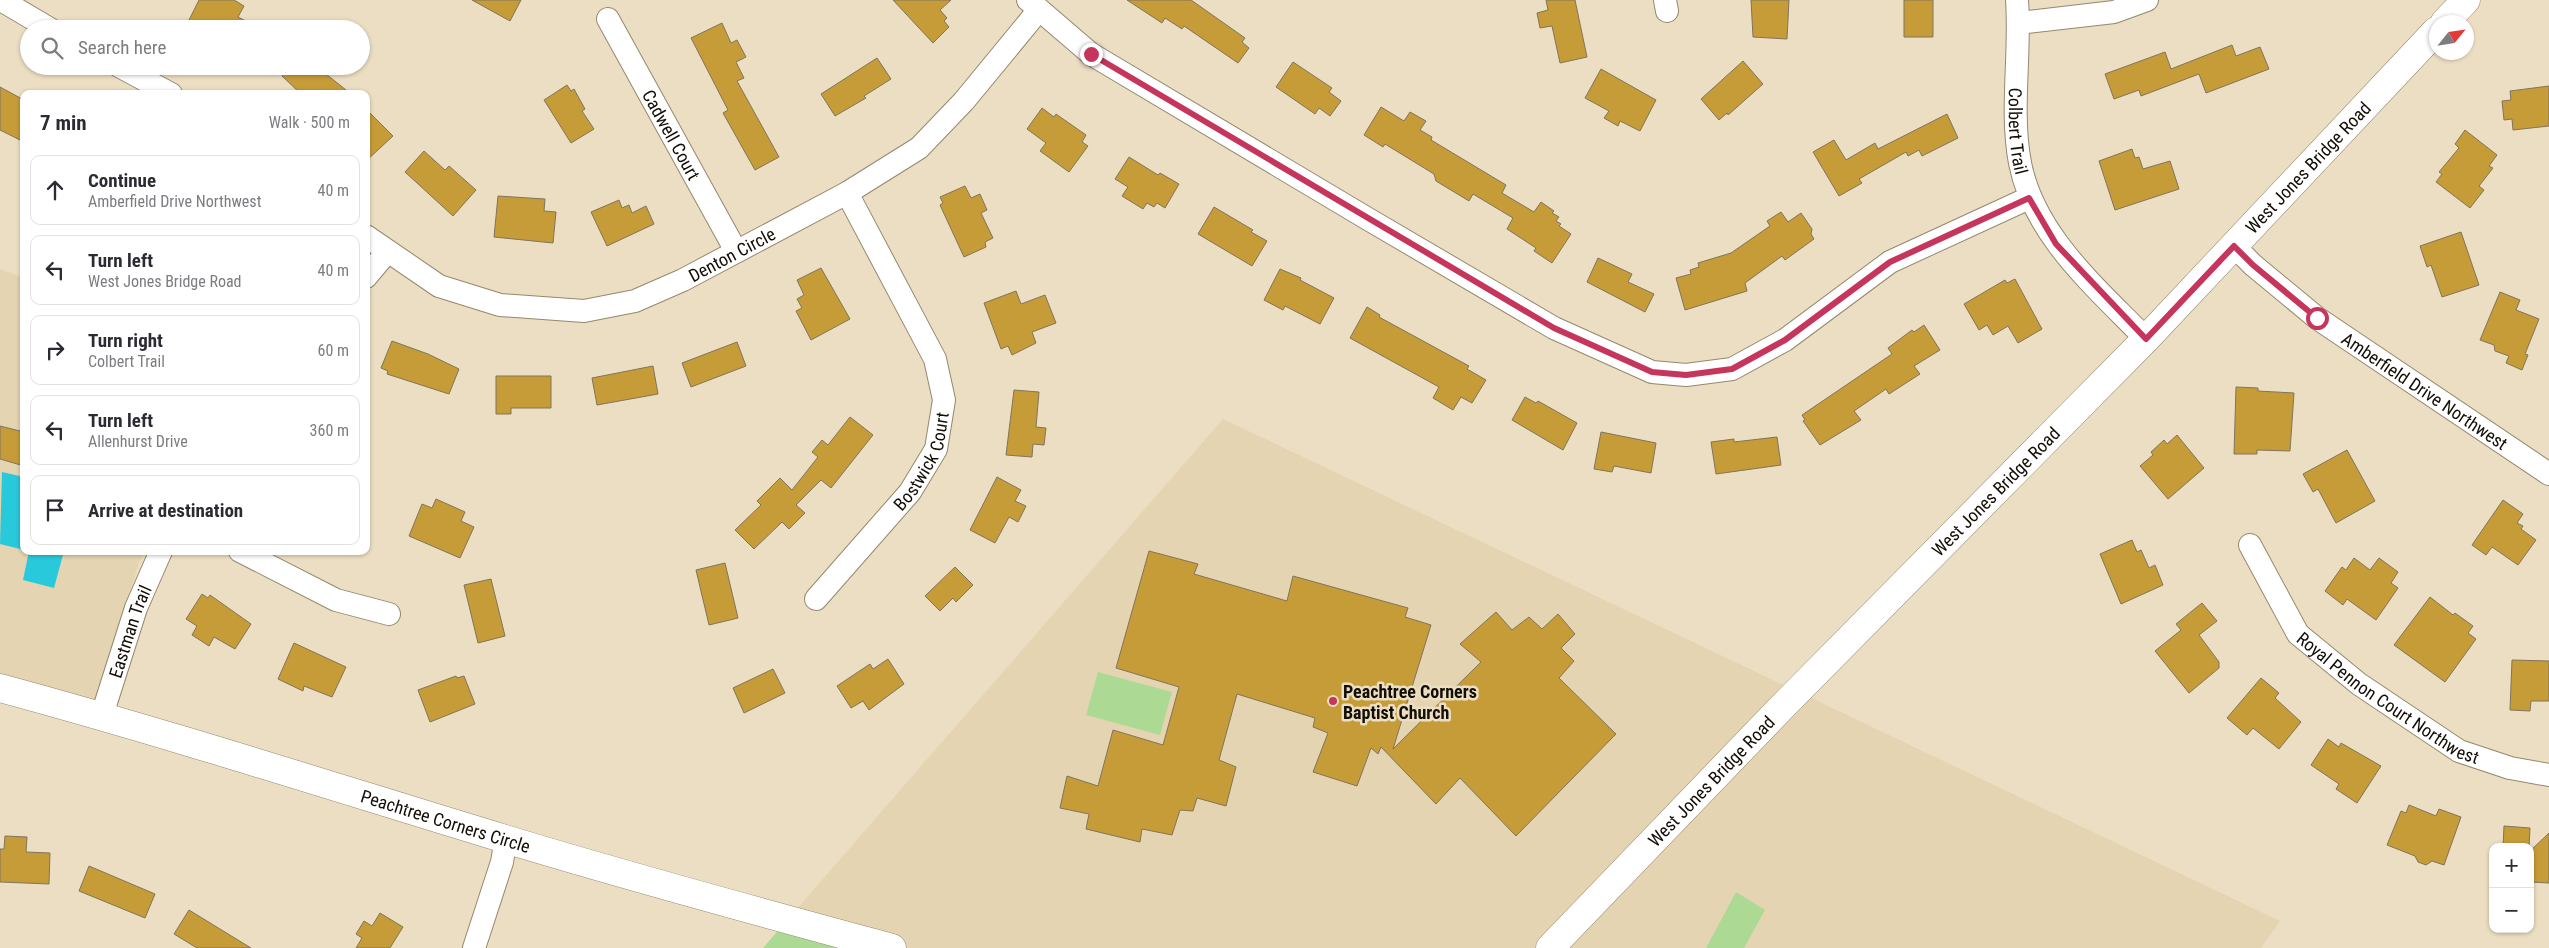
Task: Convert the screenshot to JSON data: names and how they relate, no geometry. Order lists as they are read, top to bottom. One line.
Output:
{"streets":{"street":["Colbert Trail","Cadwell Court","West Jones Bridge Road","Denton Circle","Amberfield Drive Northwest","Bostwick Court","Eastman Trail","Royal Pennon Court Northwest","Peachtree Corners Circle"]},"crossings":[["Colbert Trail","West Jones Bridge Road"],["Cadwell Court","Denton Circle"],["West Jones Bridge Road","Amberfield Drive Northwest"],["Denton Circle","Bostwick Court"],["Eastman Trail","Peachtree Corners Circle"]],"places":["Peachtree Corners Baptist Church"],"north":"top right","page":{"search":"Search here","heading":["7 min","Walk · 500 m"],"list":[["Continue","Amberfield Drive Northwest","40 m"],["Turn left","West Jones Bridge Road","40 m"],["Turn right","Colbert Trail","60 m"],["Turn left","Allenhurst Drive","360 m"],"Arrive at destination"],"map_buttons":["+","−"]}}
